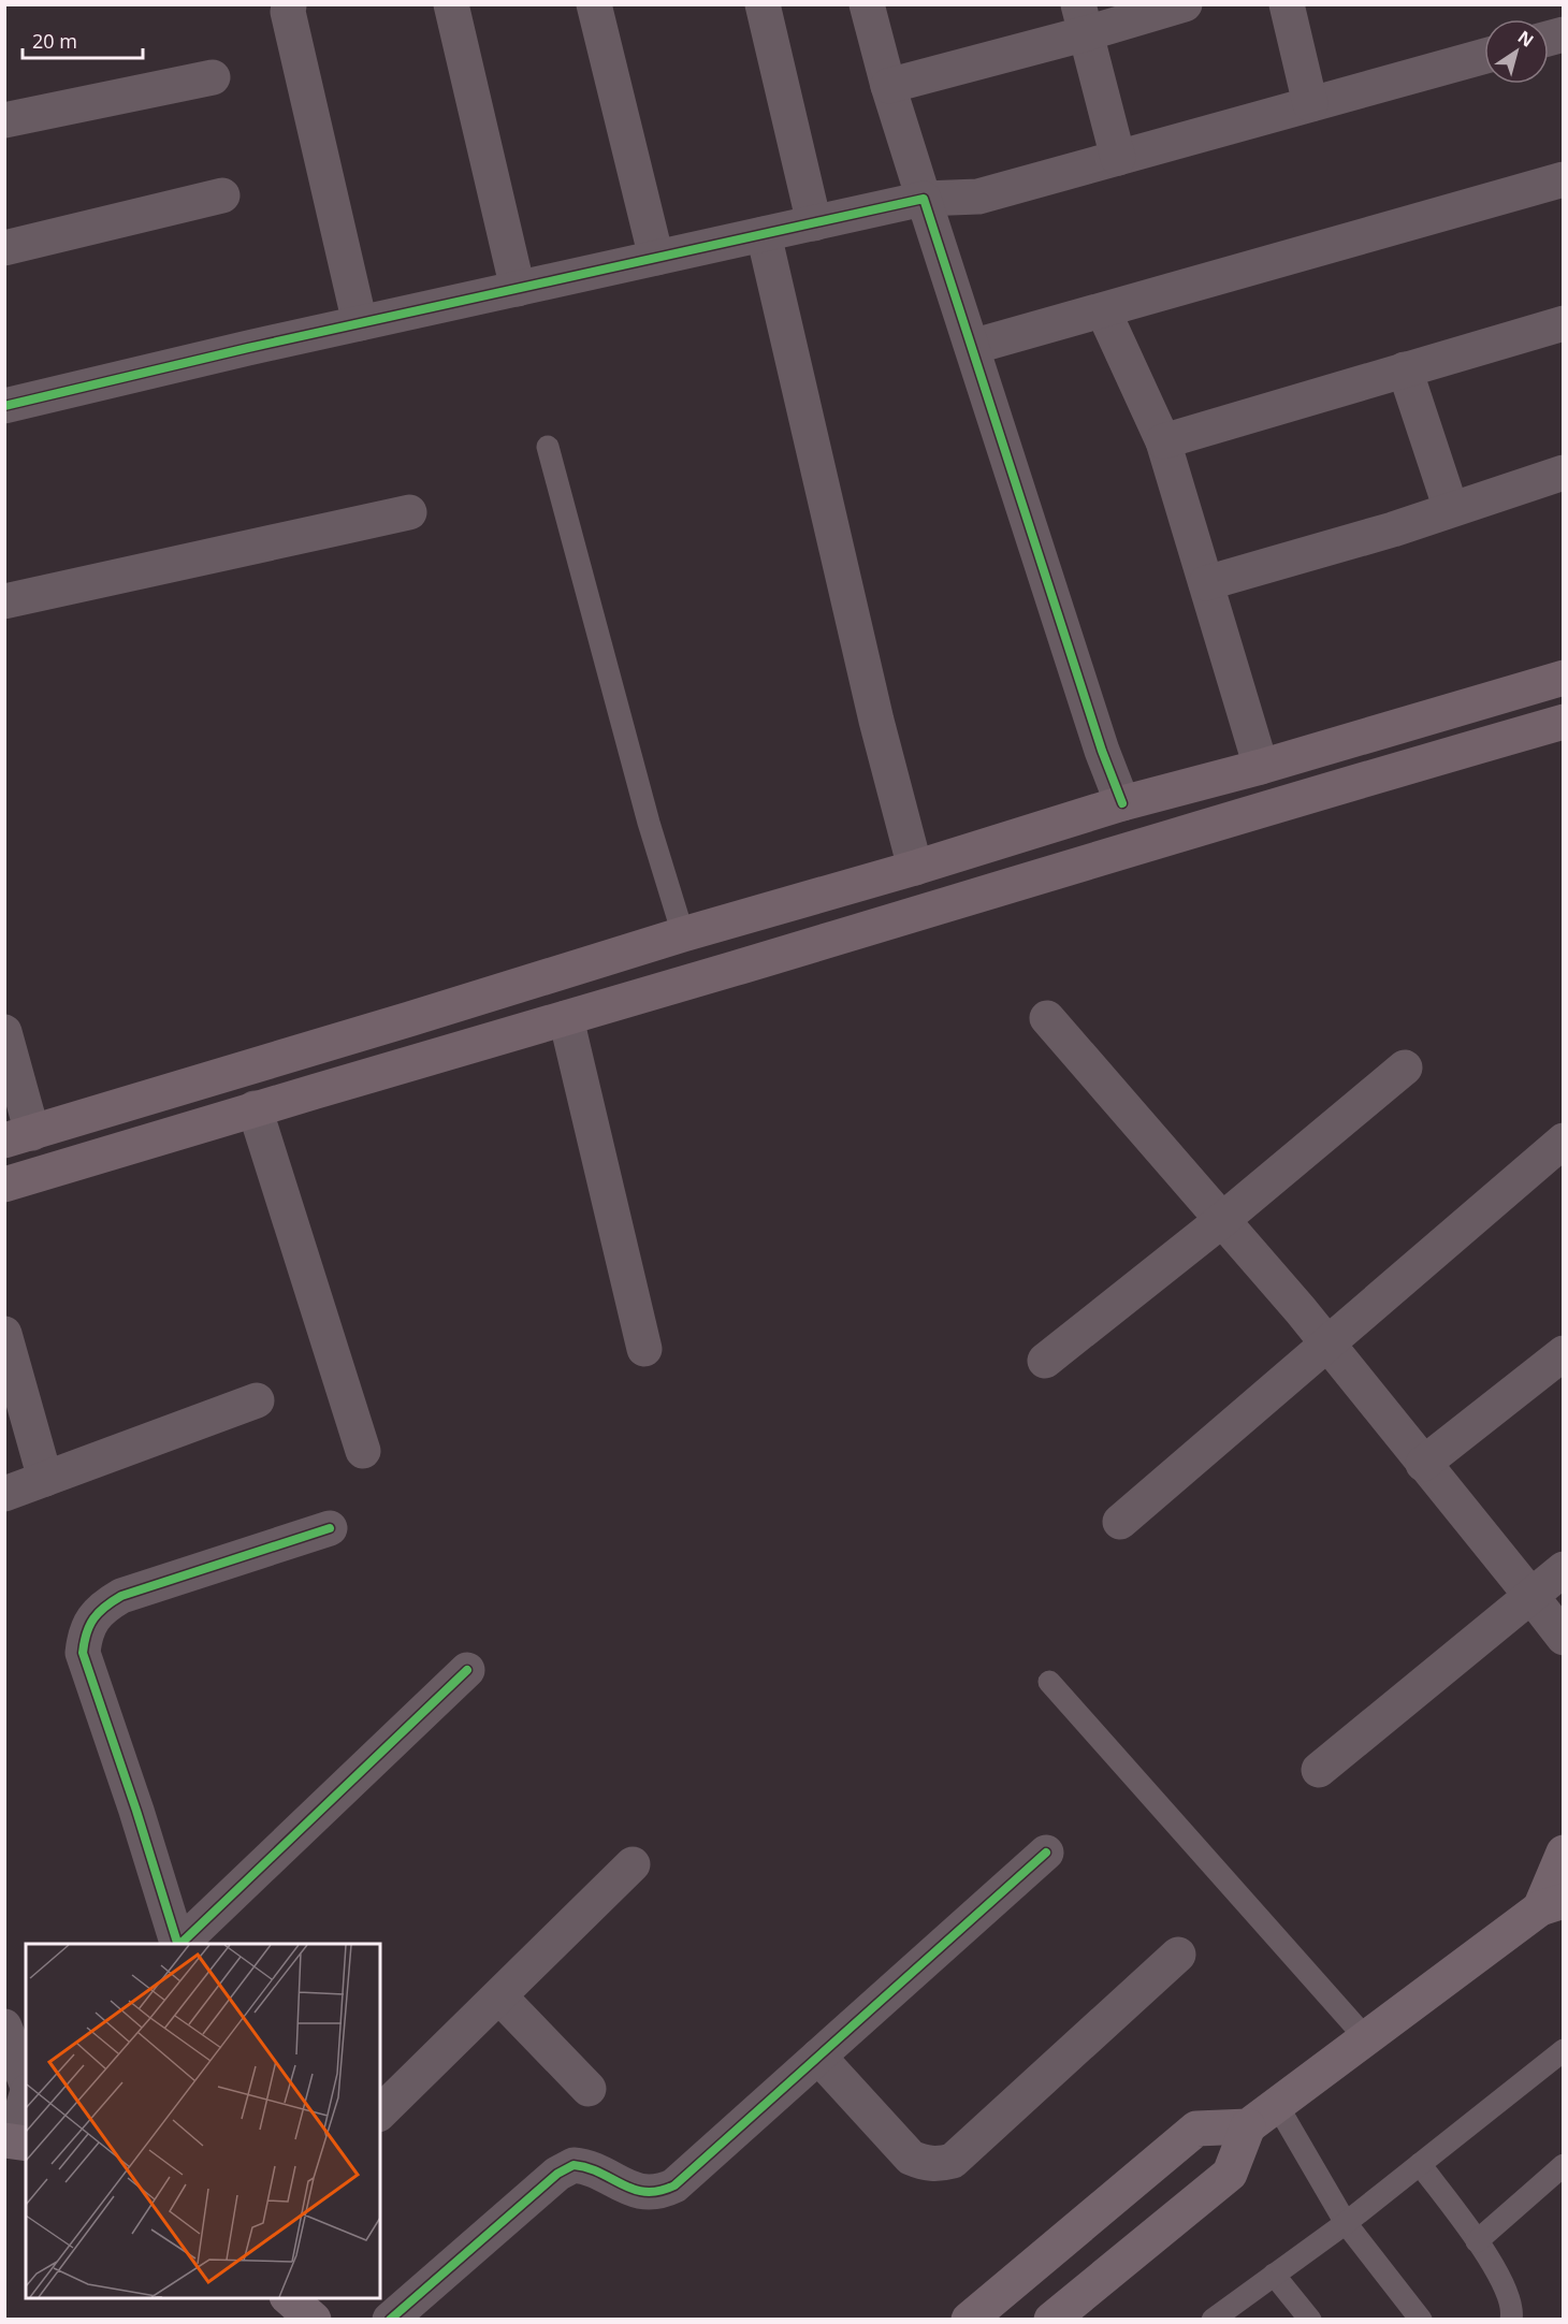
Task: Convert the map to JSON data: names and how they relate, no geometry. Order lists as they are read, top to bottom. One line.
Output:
{"scale_bar":"20 m","north":"top right"}
